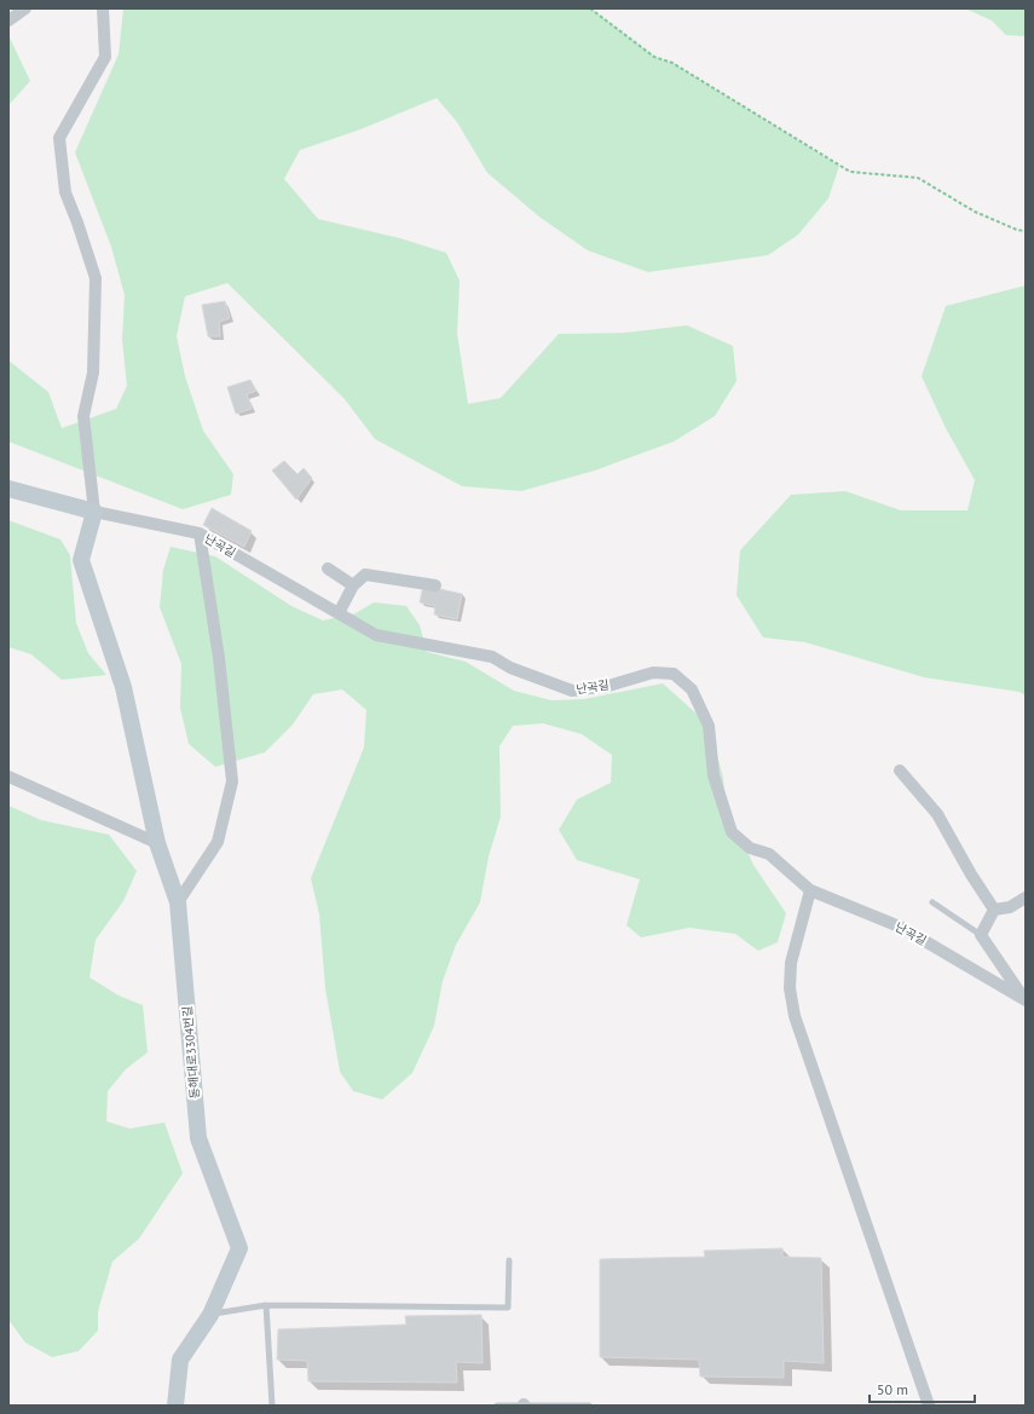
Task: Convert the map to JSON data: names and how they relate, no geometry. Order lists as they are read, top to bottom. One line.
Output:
{"streets":{"street":["난곡길","동해대로3304번길"]},"crossings":[["난곡길","동해대로3304번길"]],"scale_bar":"50 m"}
